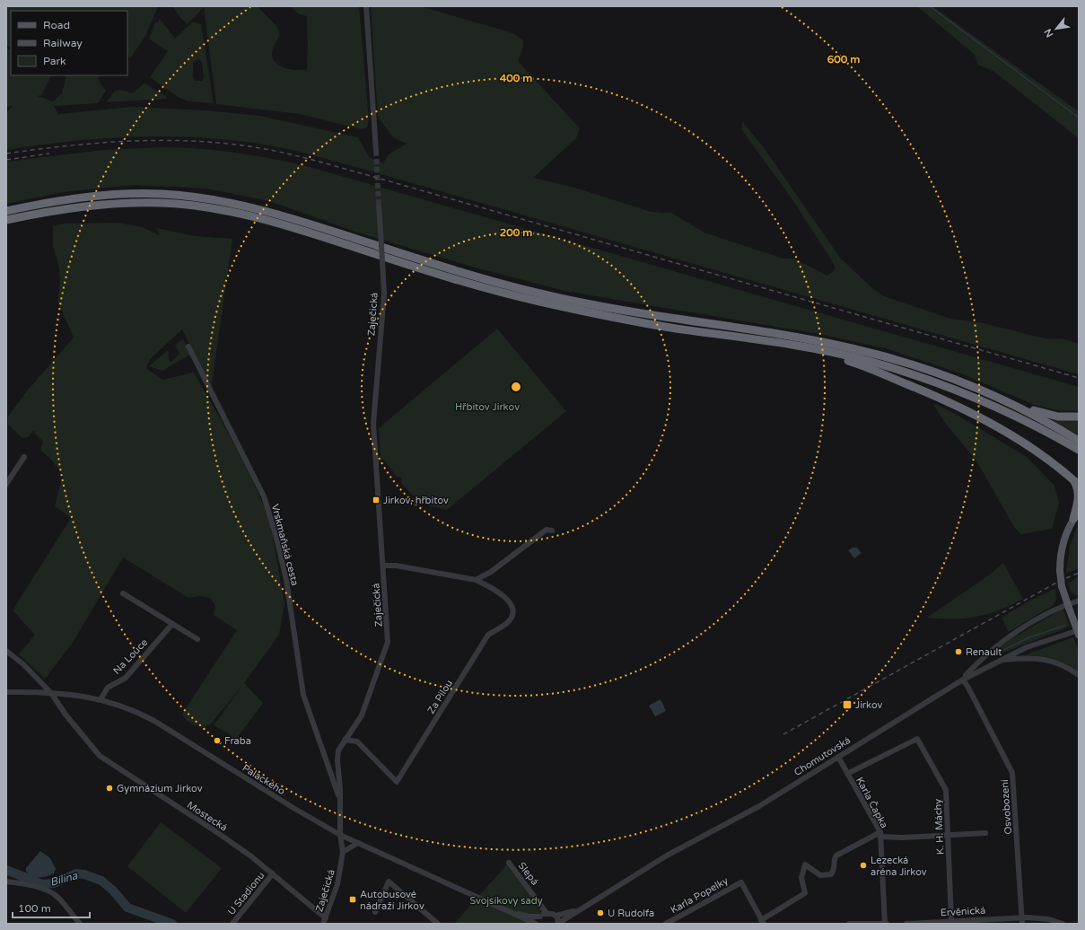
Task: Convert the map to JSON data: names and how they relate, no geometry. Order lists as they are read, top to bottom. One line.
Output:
{"streets":{"street":["Zaječická","Vrskmaňská cesta","Na Louce","Za Pilou","Chomutovská","Palackého","Karla Čapka","Osvobození","Mostecká","K. H. Máchy","Slepá","U Stadionu","Karla Popelky","Ervěnická"]},"crossings":[["Zaječická","Vrskmaňská cesta"],["Zaječická","Za Pilou"],["Zaječická","Palackého"],["Zaječická","Mostecká"],["Na Louce","Palackého"],["Chomutovská","Karla Čapka"],["Chomutovská","Osvobození"],["Palackého","Mostecká"],["Karla Čapka","K. H. Máchy"],["Osvobození","Ervěnická"],["Mostecká","U Stadionu"],["K. H. Máchy","Ervěnická"]],"water":["Bílina"],"parks":["Hřbitov Jirkov","Svojsíkovy sady"],"places":{"transit":["Jirkov, hřbitov","Jirkov","Autobusové nádraží Jirkov"],"other":["Renault","Fraba","Gymnázium Jirkov","Lezecká aréna Jirkov","U Rudolfa"]},"legend":["Road","Railway","Park"],"scale_bar":"100 m","north":"bottom left","rings":["600 m","400 m","200 m"]}
